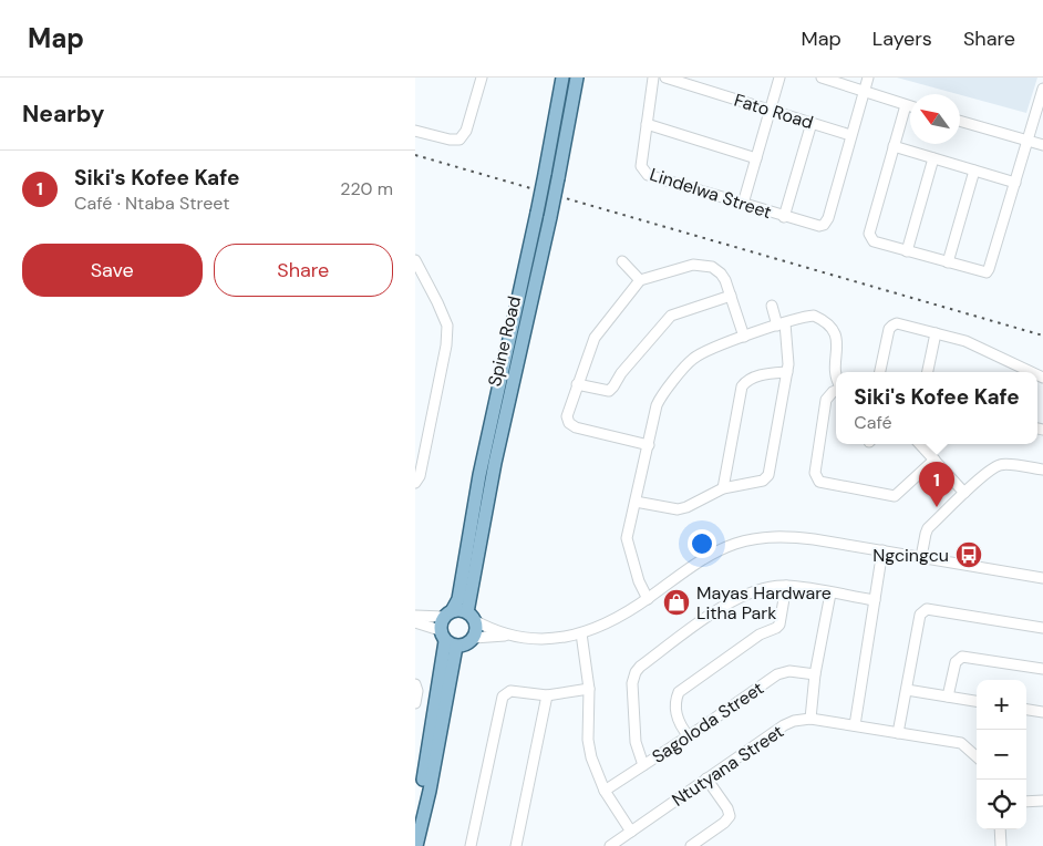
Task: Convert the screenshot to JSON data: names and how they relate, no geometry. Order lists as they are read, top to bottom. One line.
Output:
{"streets":{"main road":["Spine Road"],"street":["Fato Road","Lindelwa Street","Sagoloda Street","Ntutyana Street"]},"crossings":[["Fato Road","Lindelwa Street"]],"places":{"bus stop":["Ngcingcu"],"shop":["Mayas Hardware Litha Park"]},"north":"top left","page":{"header":"Map","nav":["Map","Layers","Share"],"heading":"Nearby","list":[{"mark":"1","name":"Siki's Kofee Kafe","note":"Café · Ntaba Street","value":"220 m"}],"buttons":["Save","Share"],"popup":["Siki's Kofee Kafe","Café"],"pins":"1","map_buttons":["+","−"]}}
